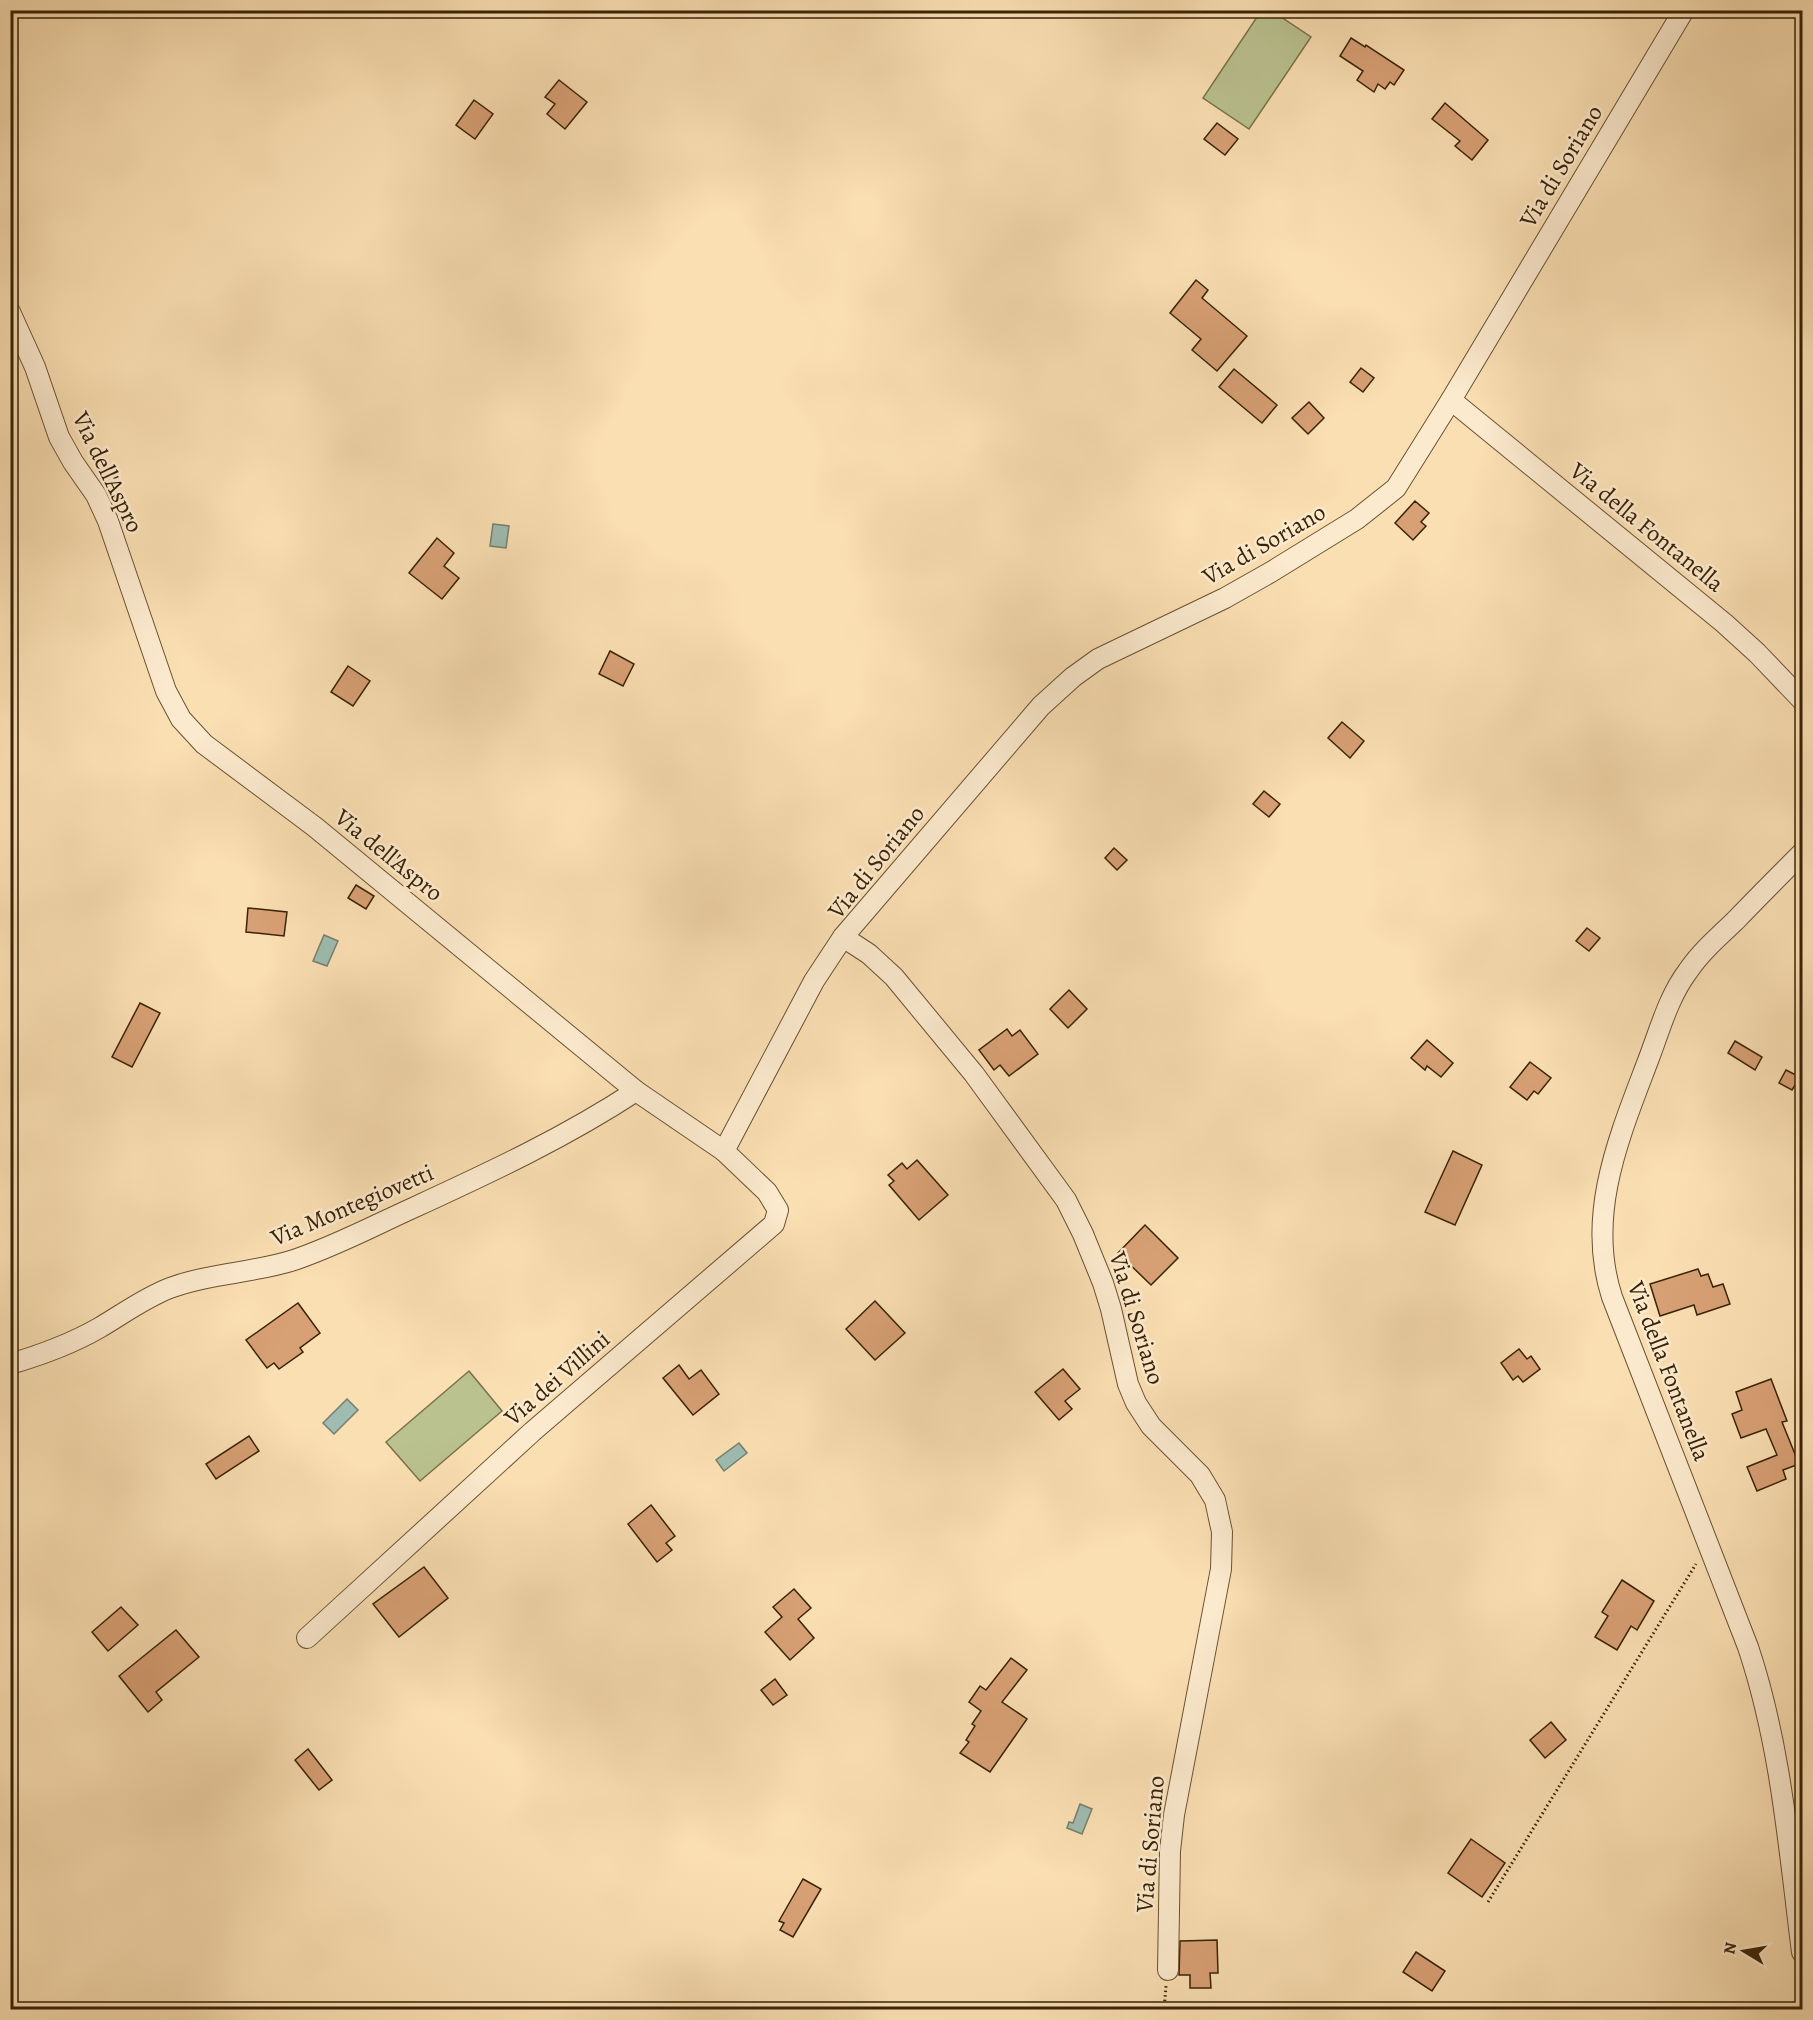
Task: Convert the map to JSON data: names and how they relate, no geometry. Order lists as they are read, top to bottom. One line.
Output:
{"streets":{"street":["Via di Soriano","Via dell'Aspro","Via della Fontanella","Via Montegiovetti","Via dei Villini"]},"crossings":[["Via di Soriano","Via della Fontanella"],["Via dell'Aspro","Via Montegiovetti"],["Via dell'Aspro","Via dei Villini"]],"north":"left"}
